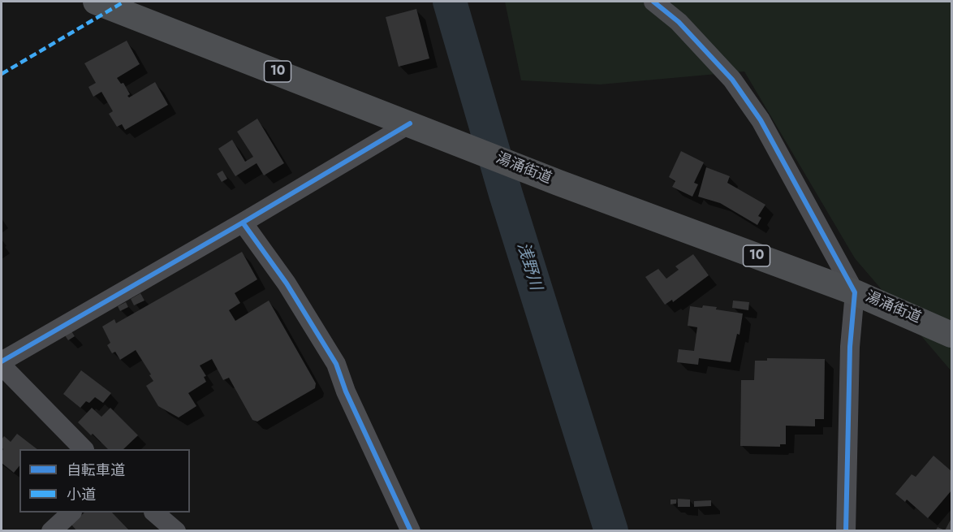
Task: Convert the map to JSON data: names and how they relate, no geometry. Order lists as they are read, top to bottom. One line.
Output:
{"streets":{"main road":["10","湯涌街道"]},"water":["浅野川"],"legend":["自転車道","小道"]}
